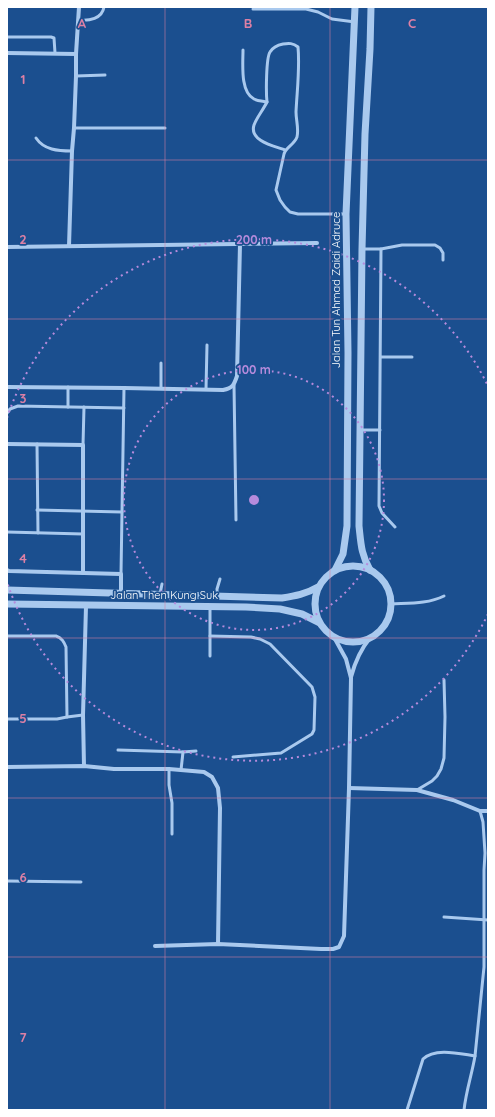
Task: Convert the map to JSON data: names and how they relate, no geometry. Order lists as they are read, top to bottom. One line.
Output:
{"streets":{"street":["Jalan Tun Ahmad Zaidi Adruce","Jalan Then Kung Suk"]},"crossings":[["Jalan Tun Ahmad Zaidi Adruce","Jalan Then Kung Suk"]],"grid":{"columns":["A","B","C"],"rows":["1","2","3","4","5","6","7"]},"rings":["200 m","100 m"]}
